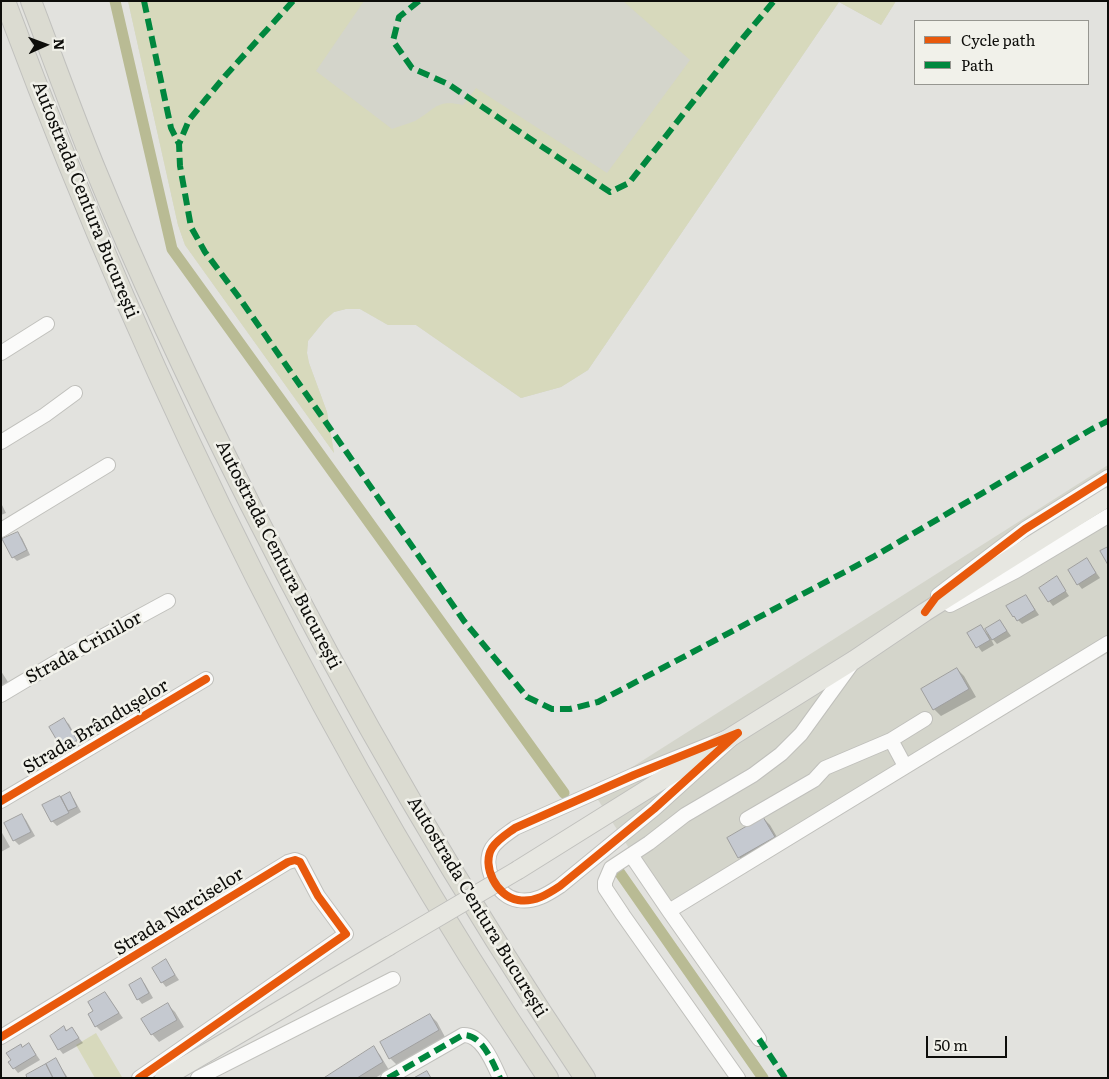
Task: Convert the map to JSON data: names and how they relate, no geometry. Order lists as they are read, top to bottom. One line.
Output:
{"streets":{"highway":["Autostrada Centura București"],"street":["Strada Crinilor","Strada Brândușelor","Strada Narciselor"]},"legend":["Cycle path","Path"],"scale_bar":"50 m","north":"right"}
